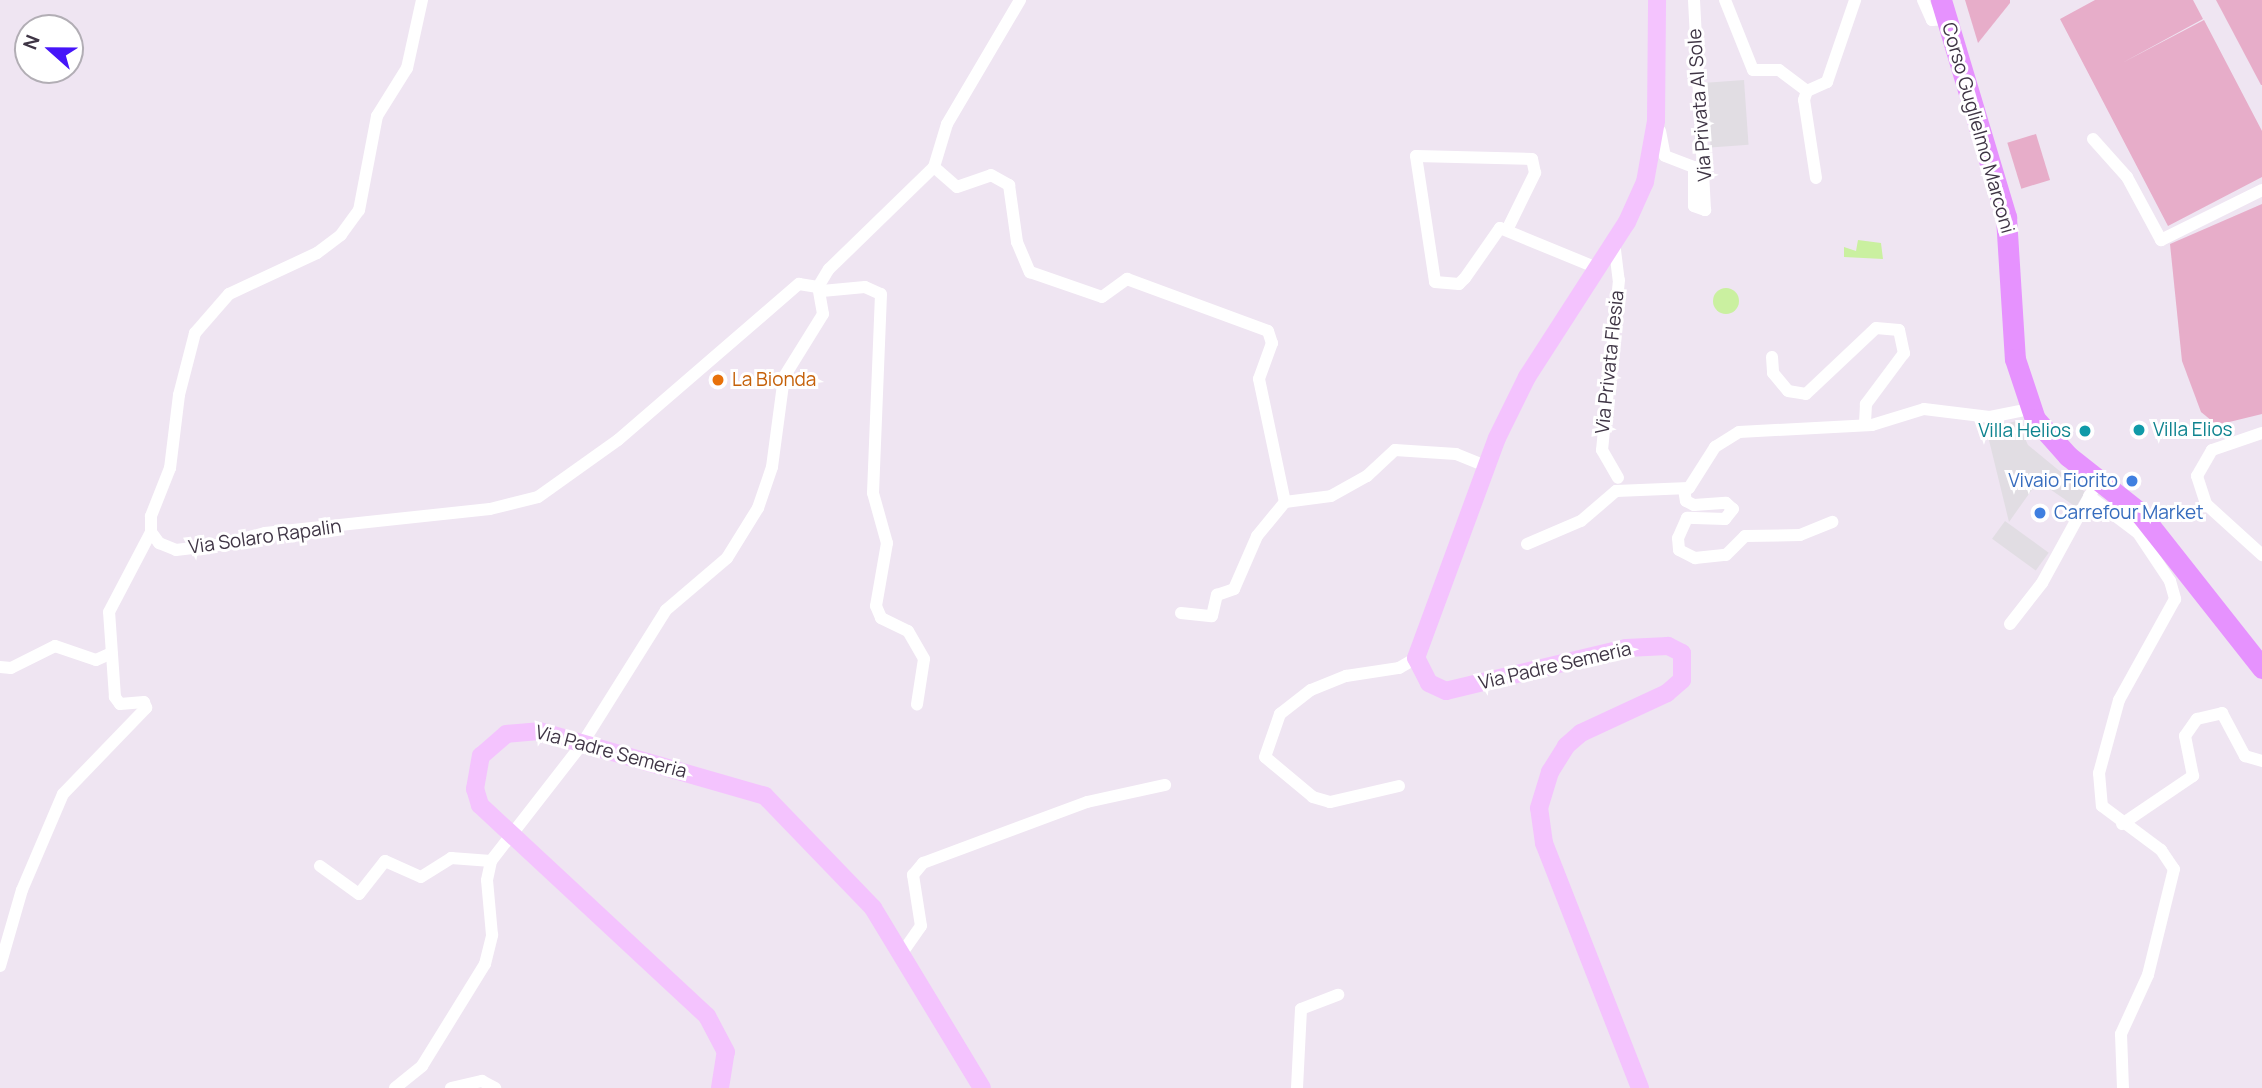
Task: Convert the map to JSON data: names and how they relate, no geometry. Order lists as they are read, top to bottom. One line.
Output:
{"streets":{"main road":["Corso Guglielmo Marconi","Via Padre Semeria"],"street":["Via Privata Al Sole","Via Privata Flesia","Via Solaro Rapalin"]},"places":["La Bionda","Villa Elios","Villa Helios","Vivaio Fiorito","Carrefour Market"],"north":"left"}
